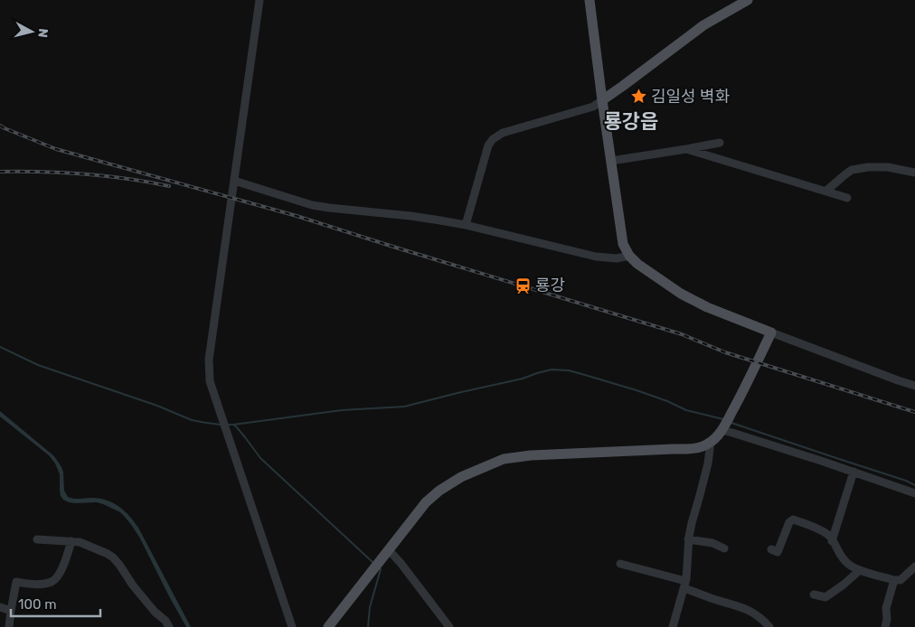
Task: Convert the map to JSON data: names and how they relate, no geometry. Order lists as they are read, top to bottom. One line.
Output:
{"districts":["룡강읍"],"places":{"place":["김일성 벽화"],"station":["룡강"]},"scale_bar":"100 m","north":"right"}
